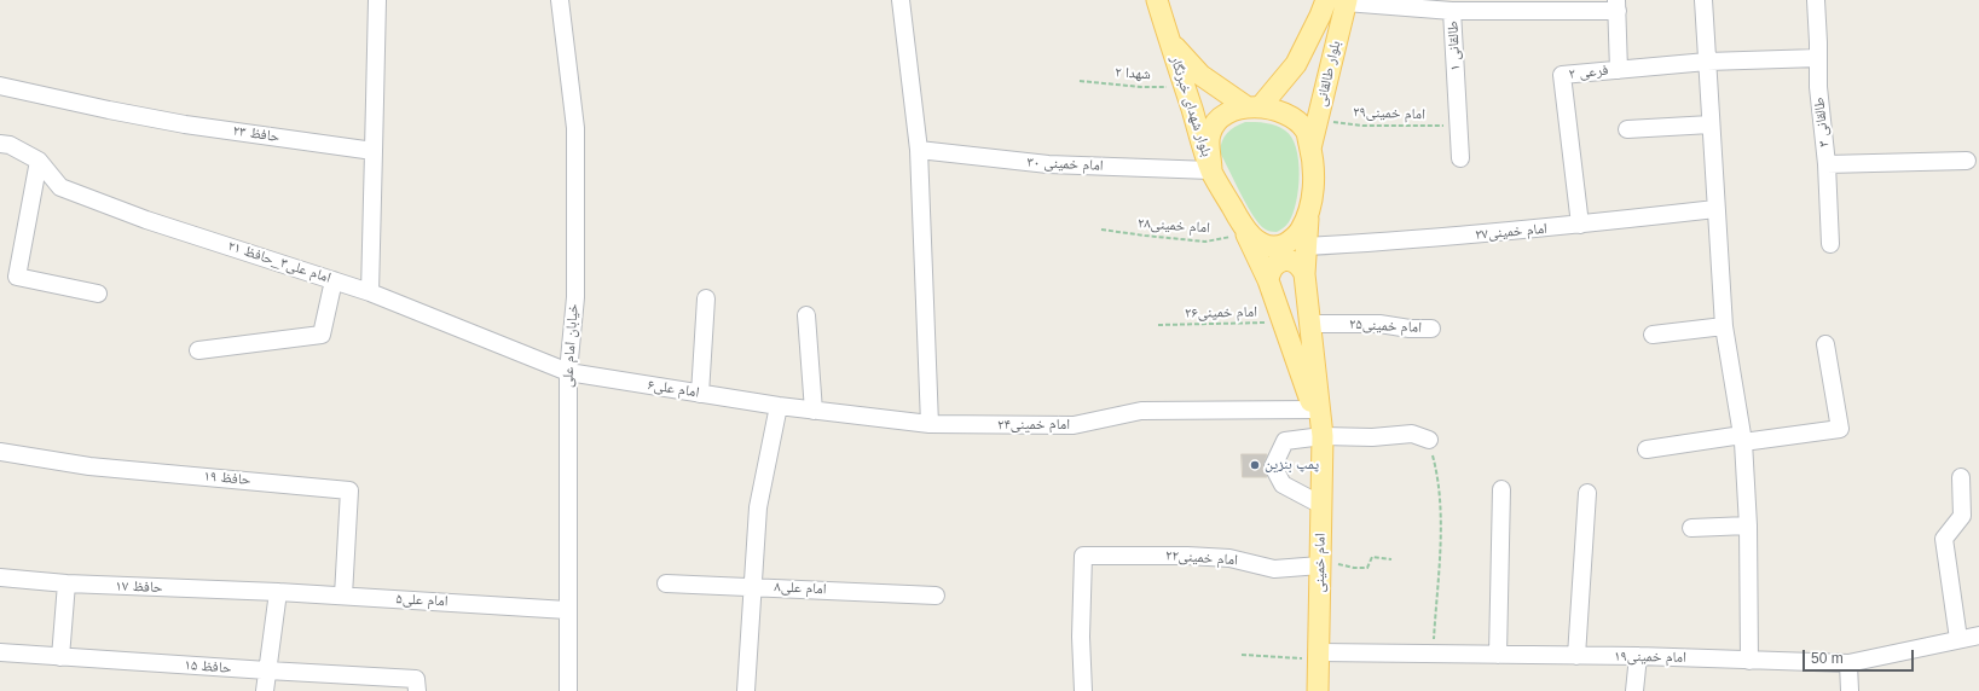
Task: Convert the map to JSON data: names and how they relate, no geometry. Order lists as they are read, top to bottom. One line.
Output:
{"streets":{"main road":["بلوار طالقانی","بلوار شهدای خبرنگار","امام خمینی"],"street":["طالقانی ۱","فرعی ۲","طالقانی ۳","حافظ ۲۳","امام خمینی ۳۰","امام خمینی۲۷","امام علی۳_حافظ ۲۱","امام خمینی۲۵","خیابان امام علی","امام علی۶","امام خمینی۲۴","حافظ ۱۹","امام خمینی۲۲","حافظ ۱۷","امام علی۸","امام علی۵","امام خمینی۱۹","حافظ ۱۵"],"path":["شهدا ۲","امام خمینی۲۹","امام خمینی۲۸","امام خمینی۲۶"]},"crossings":[["طالقانی ۱","بلوار طالقانی"],["طالقانی ۱","امام خمینی۲۹"],["فرعی ۲","طالقانی ۳"],["فرعی ۲","امام خمینی۲۷"],["شهدا ۲","بلوار شهدای خبرنگار"],["بلوار طالقانی","بلوار شهدای خبرنگار"],["بلوار طالقانی","امام خمینی۲۹"],["بلوار طالقانی","امام خمینی ۳۰"],["بلوار طالقانی","امام خمینی۲۸"],["بلوار طالقانی","امام خمینی"],["بلوار شهدای خبرنگار","امام خمینی ۳۰"],["بلوار شهدای خبرنگار","امام خمینی۲۸"],["بلوار شهدای خبرنگار","امام خمینی"],["امام خمینی ۳۰","امام خمینی۲۸"],["امام خمینی ۳۰","امام خمینی"],["امام خمینی۲۸","امام خمینی"],["امام خمینی۲۷","امام خمینی"],["امام علی۳_حافظ ۲۱","خیابان امام علی"],["امام علی۳_حافظ ۲۱","امام علی۶"],["امام خمینی۲۶","امام خمینی"],["امام خمینی۲۵","امام خمینی"],["خیابان امام علی","امام علی۶"],["خیابان امام علی","امام علی۵"],["امام علی۶","امام خمینی۲۴"],["امام خمینی۲۴","امام خمینی"],["حافظ ۱۹","امام علی۵"],["امام خمینی۲۲","امام خمینی"],["امام خمینی","امام خمینی۱۹"],["حافظ ۱۷","امام علی۵"]],"places":["پمپ بنزین"],"scale_bar":"50 m"}
